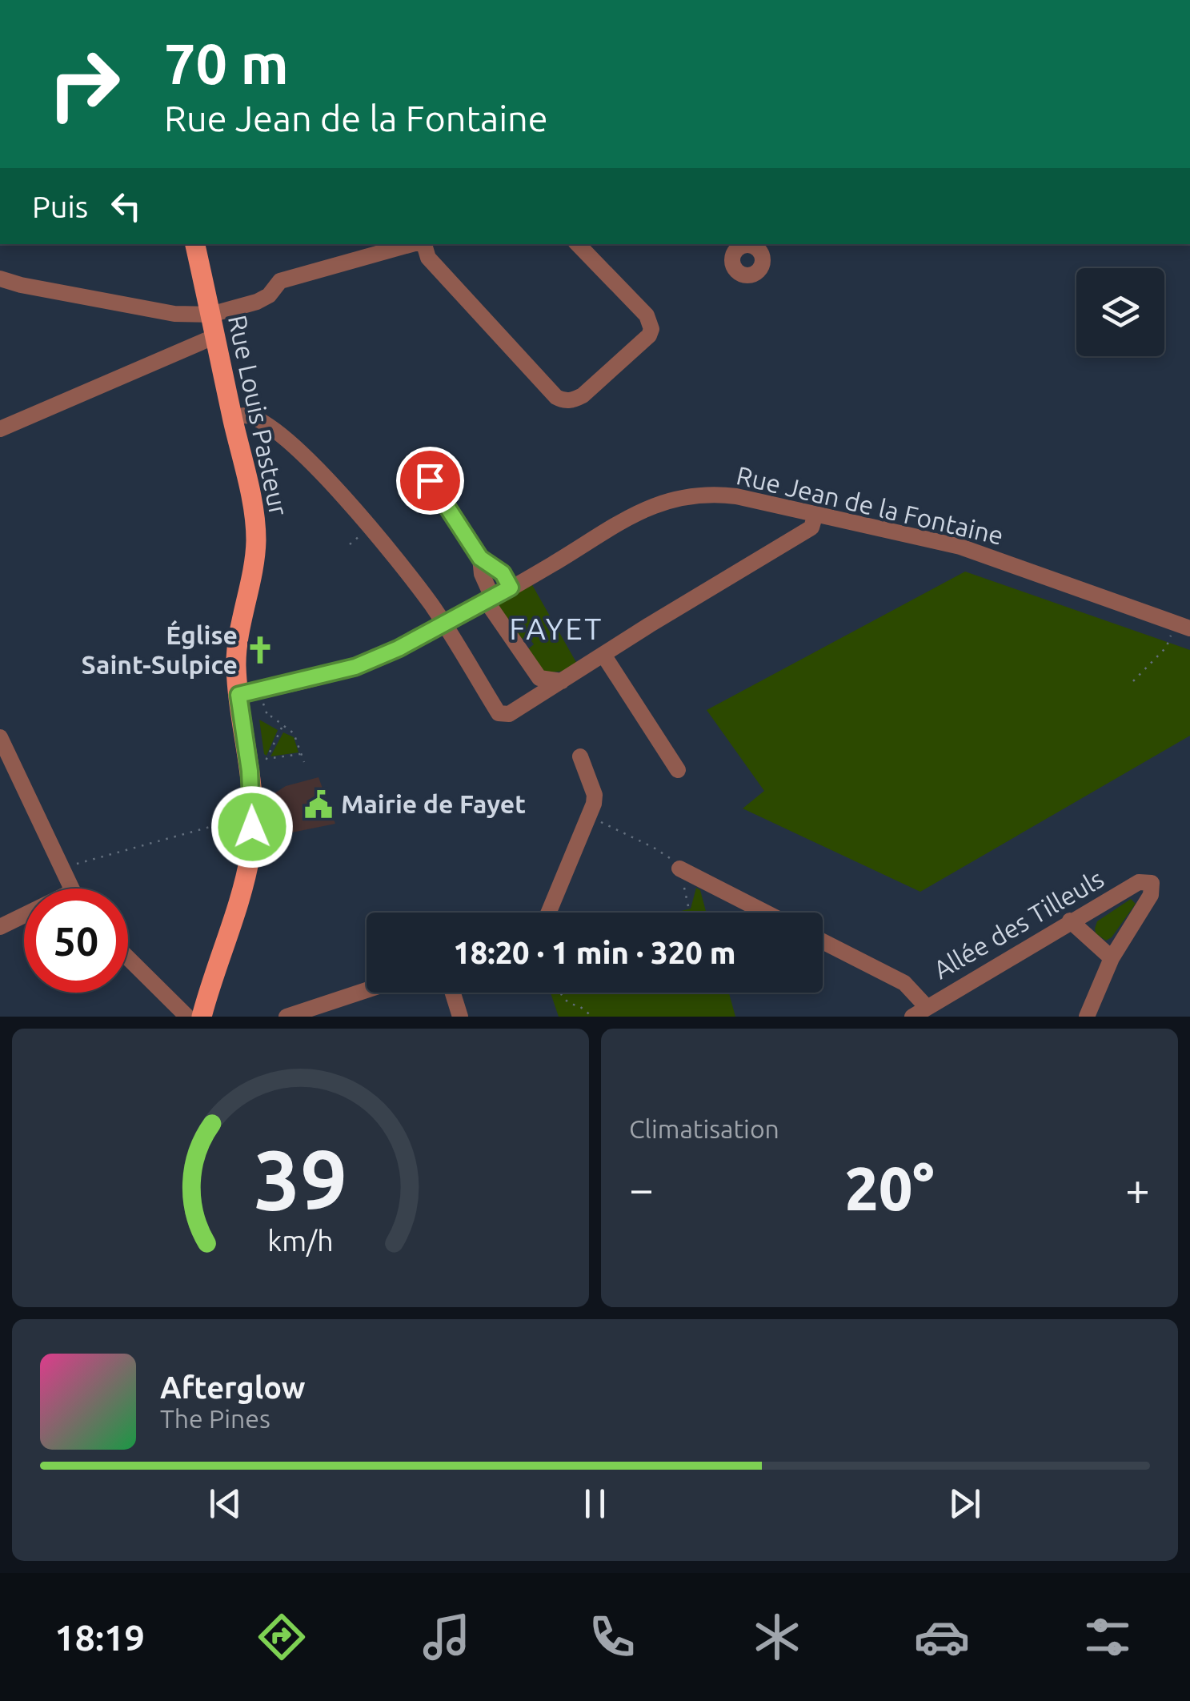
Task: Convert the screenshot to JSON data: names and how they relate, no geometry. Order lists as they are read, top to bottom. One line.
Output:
{"streets":{"main road":["Rue Louis Pasteur"],"street":["Rue Jean de la Fontaine","Allée des Tilleuls"]},"crossings":[["Rue Louis Pasteur","Rue Jean de la Fontaine"]],"districts":["FAYET"],"places":{"church":["Église Saint-Sulpice"],"public building":["Mairie de Fayet"]},"page":{"turn":["70 m","Rue Jean de la Fontaine"],"then":"Puis","limit":"50","trip":"18:20 · 1 min · 320 m","tile":"Climatisation","heat":["−","20°","+"],"song":["Afterglow","The Pines"],"tabs":"18:19","gauge":["39","km/h"]}}
